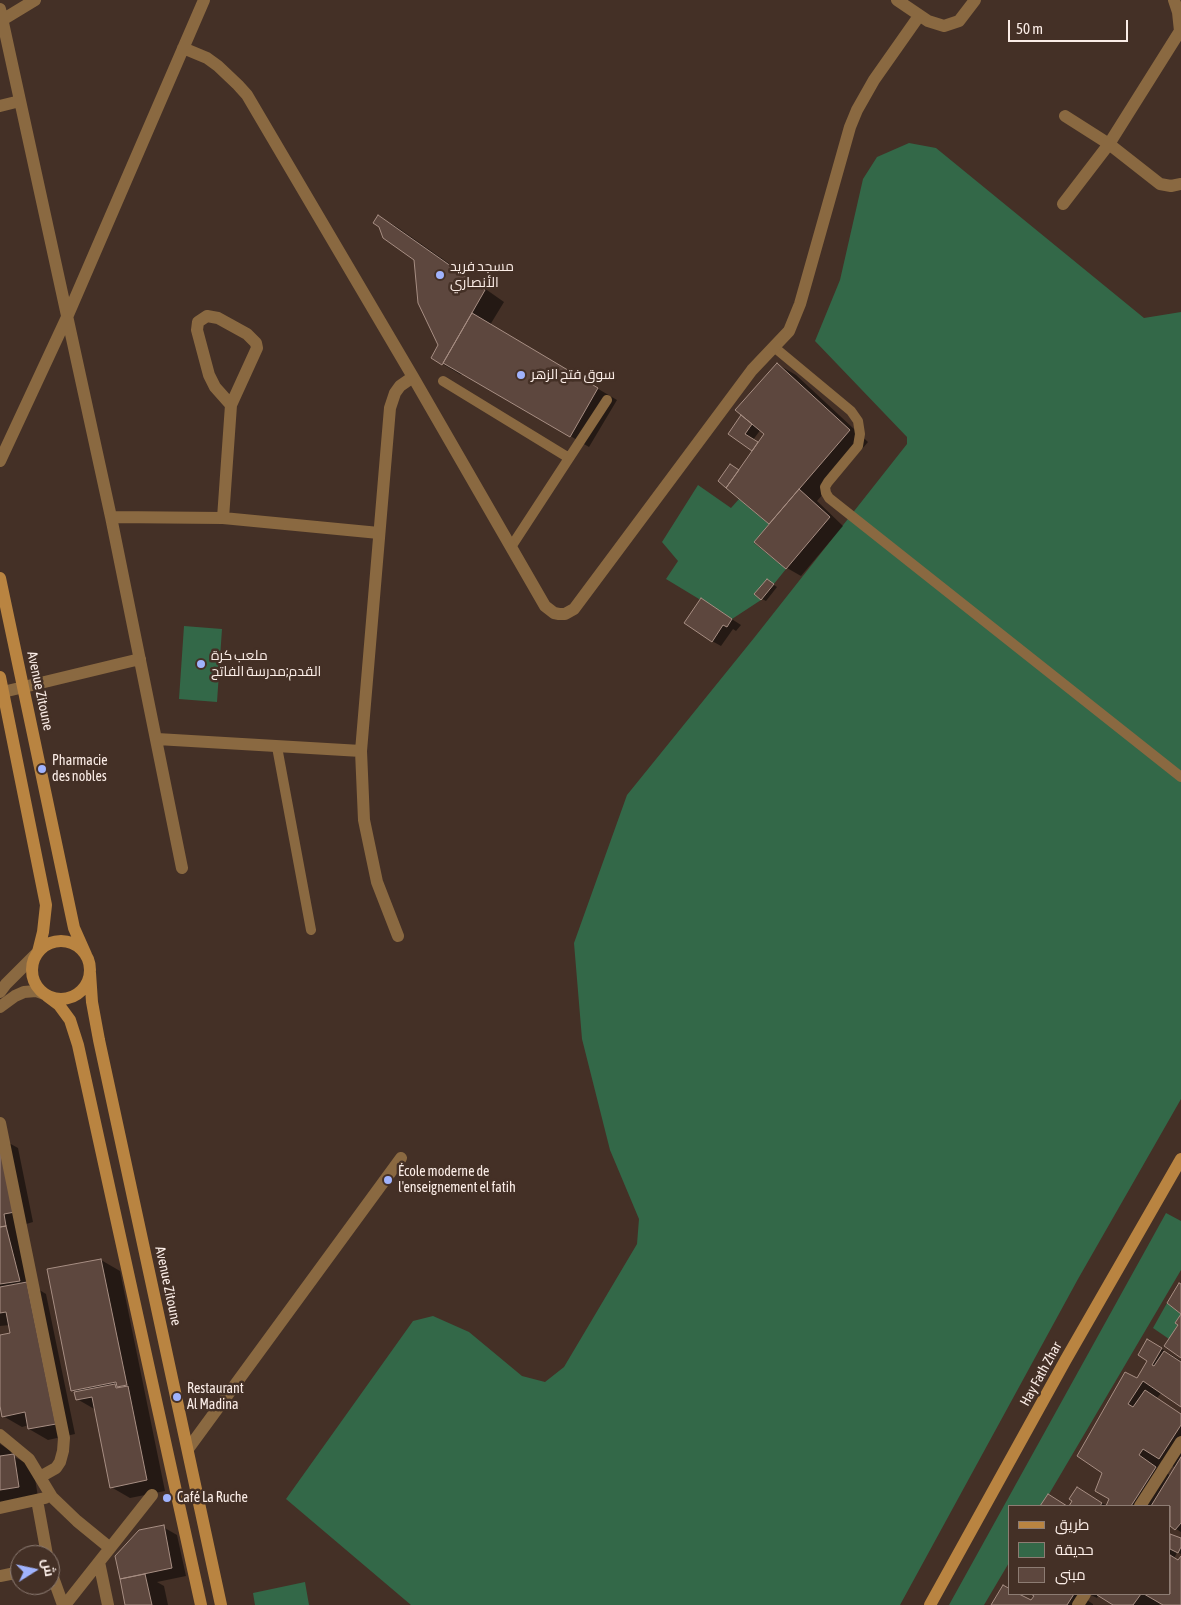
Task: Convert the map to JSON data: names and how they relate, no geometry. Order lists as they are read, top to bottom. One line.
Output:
{"streets":{"main road":["Avenue Zitoune","Hay Fath Zhar"]},"places":["مسجد فريد الأنصاري","سوق فتح الزهر","ملعب كرة القدم;مدرسة الفاتح","Pharmacie des nobles","École moderne de l'enseignement el fatih","Restaurant Al Madina","Café La Ruche"],"legend":["طريق","حديقة","مبنى"],"scale_bar":"50 m","north":"right"}
